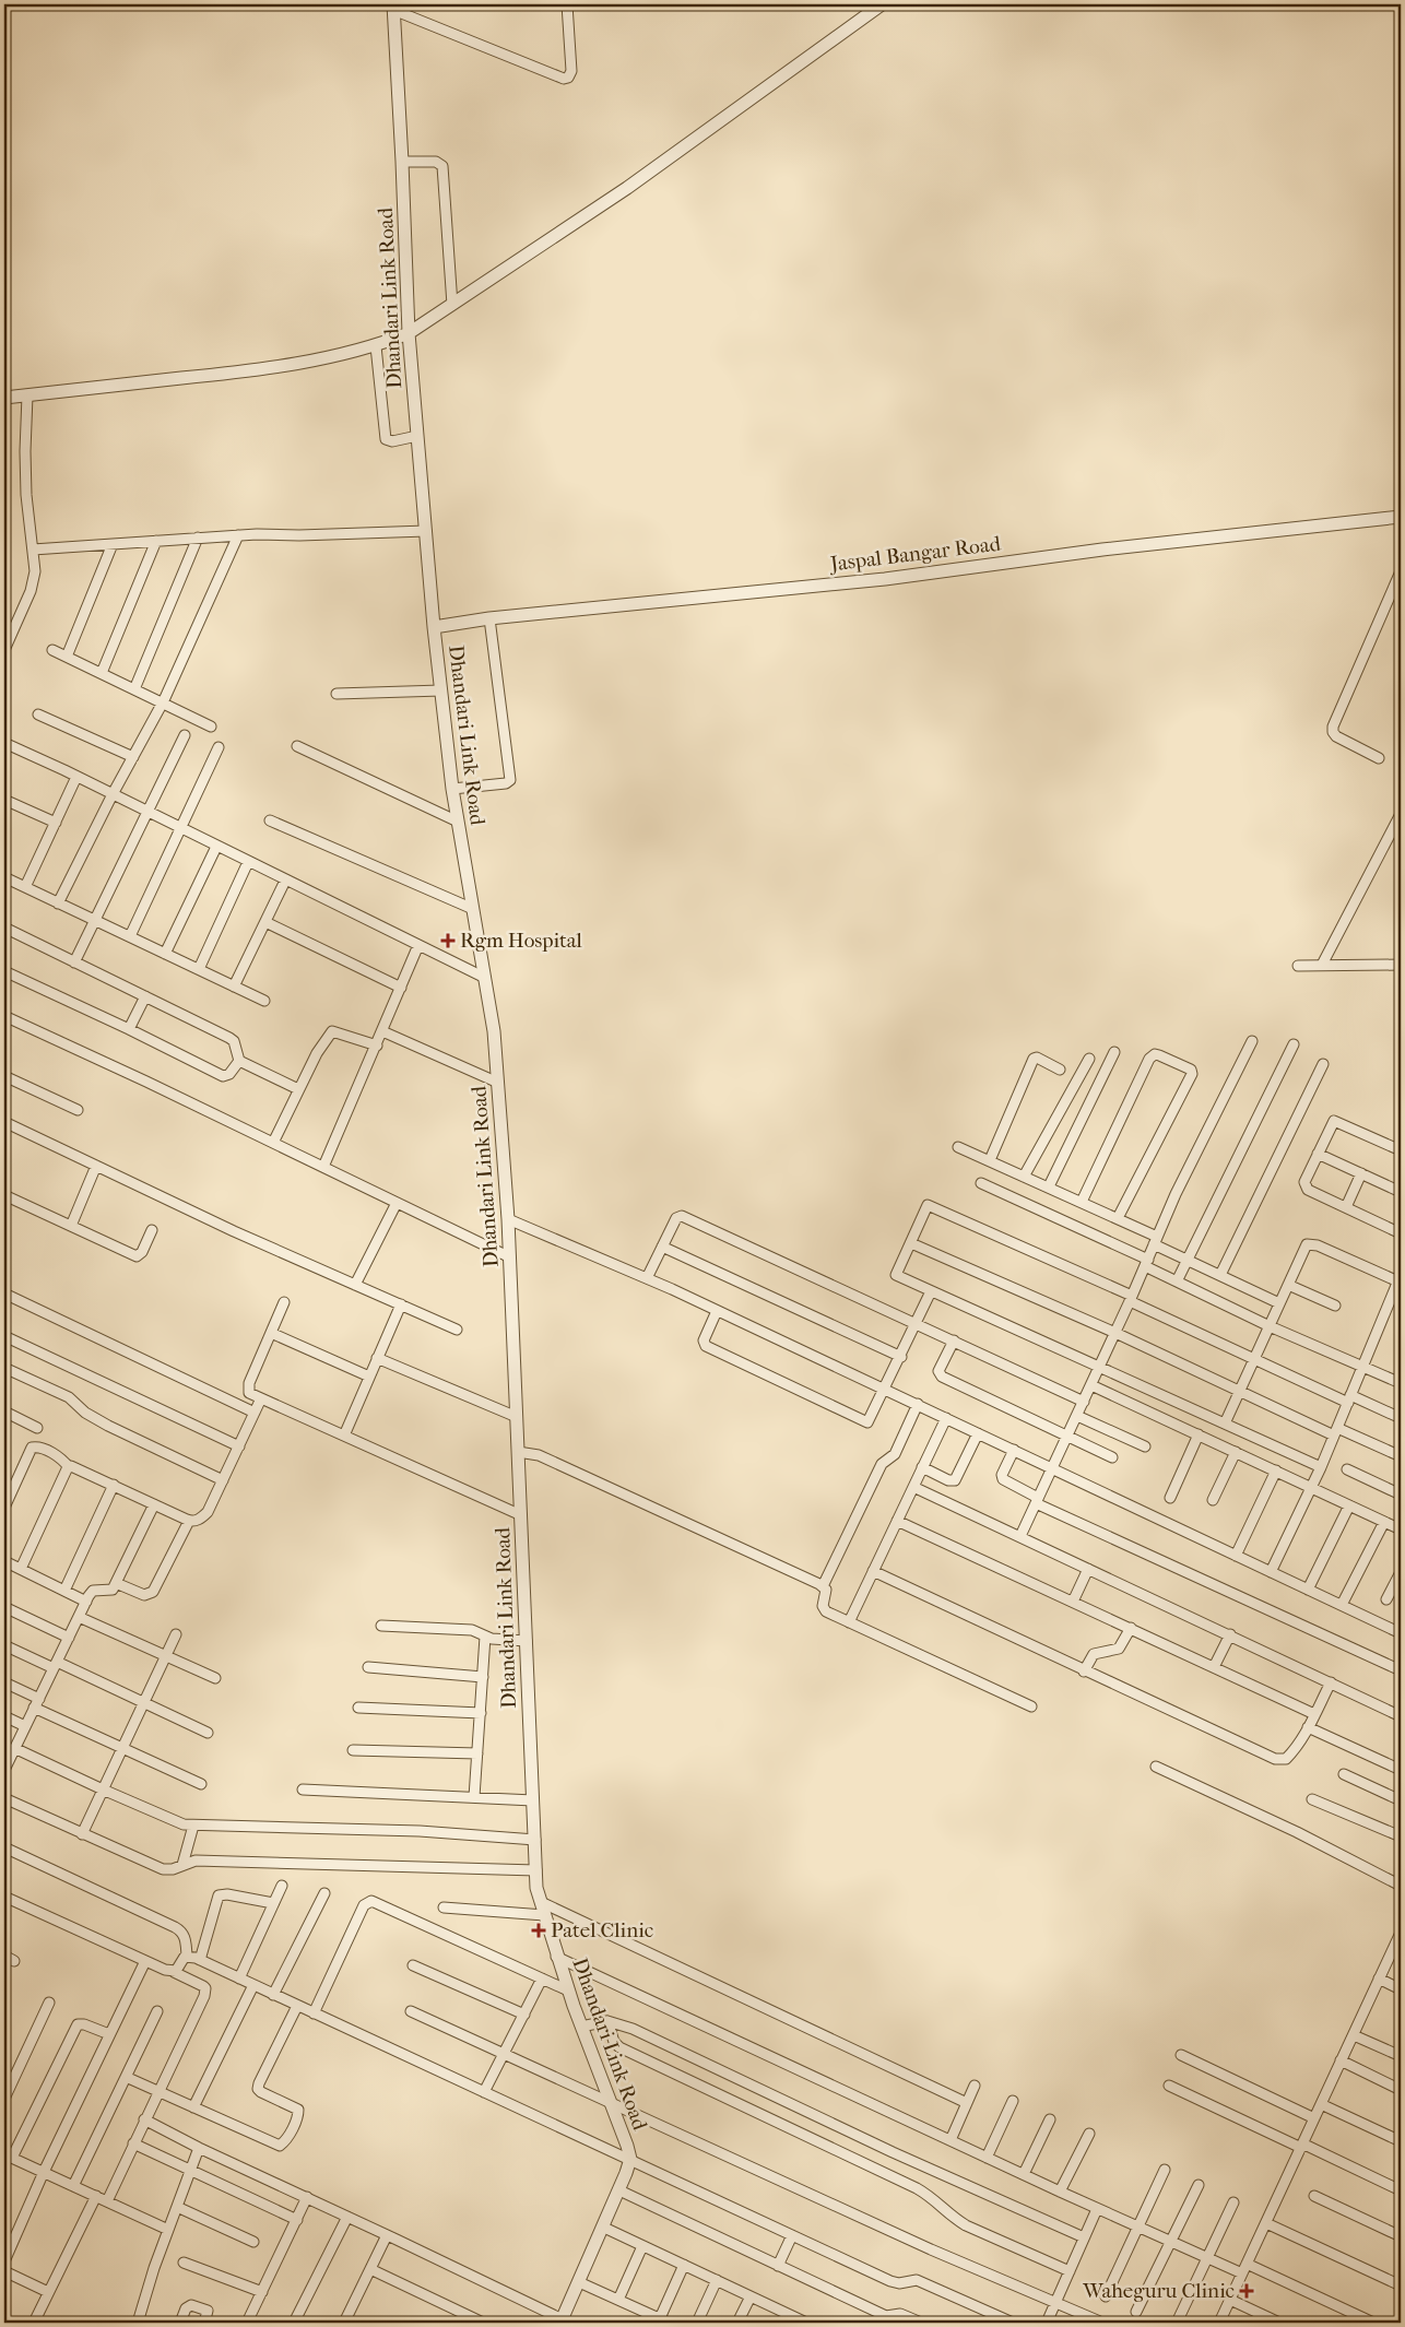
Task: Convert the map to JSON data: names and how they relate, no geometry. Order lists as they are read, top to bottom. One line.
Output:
{"streets":{"street":["Dhandari Link Road","Jaspal Bangar Road"]},"crossings":[["Dhandari Link Road","Jaspal Bangar Road"]],"places":{"health":["Rgm Hospital","Patel Clinic","Waheguru Clinic"]}}
